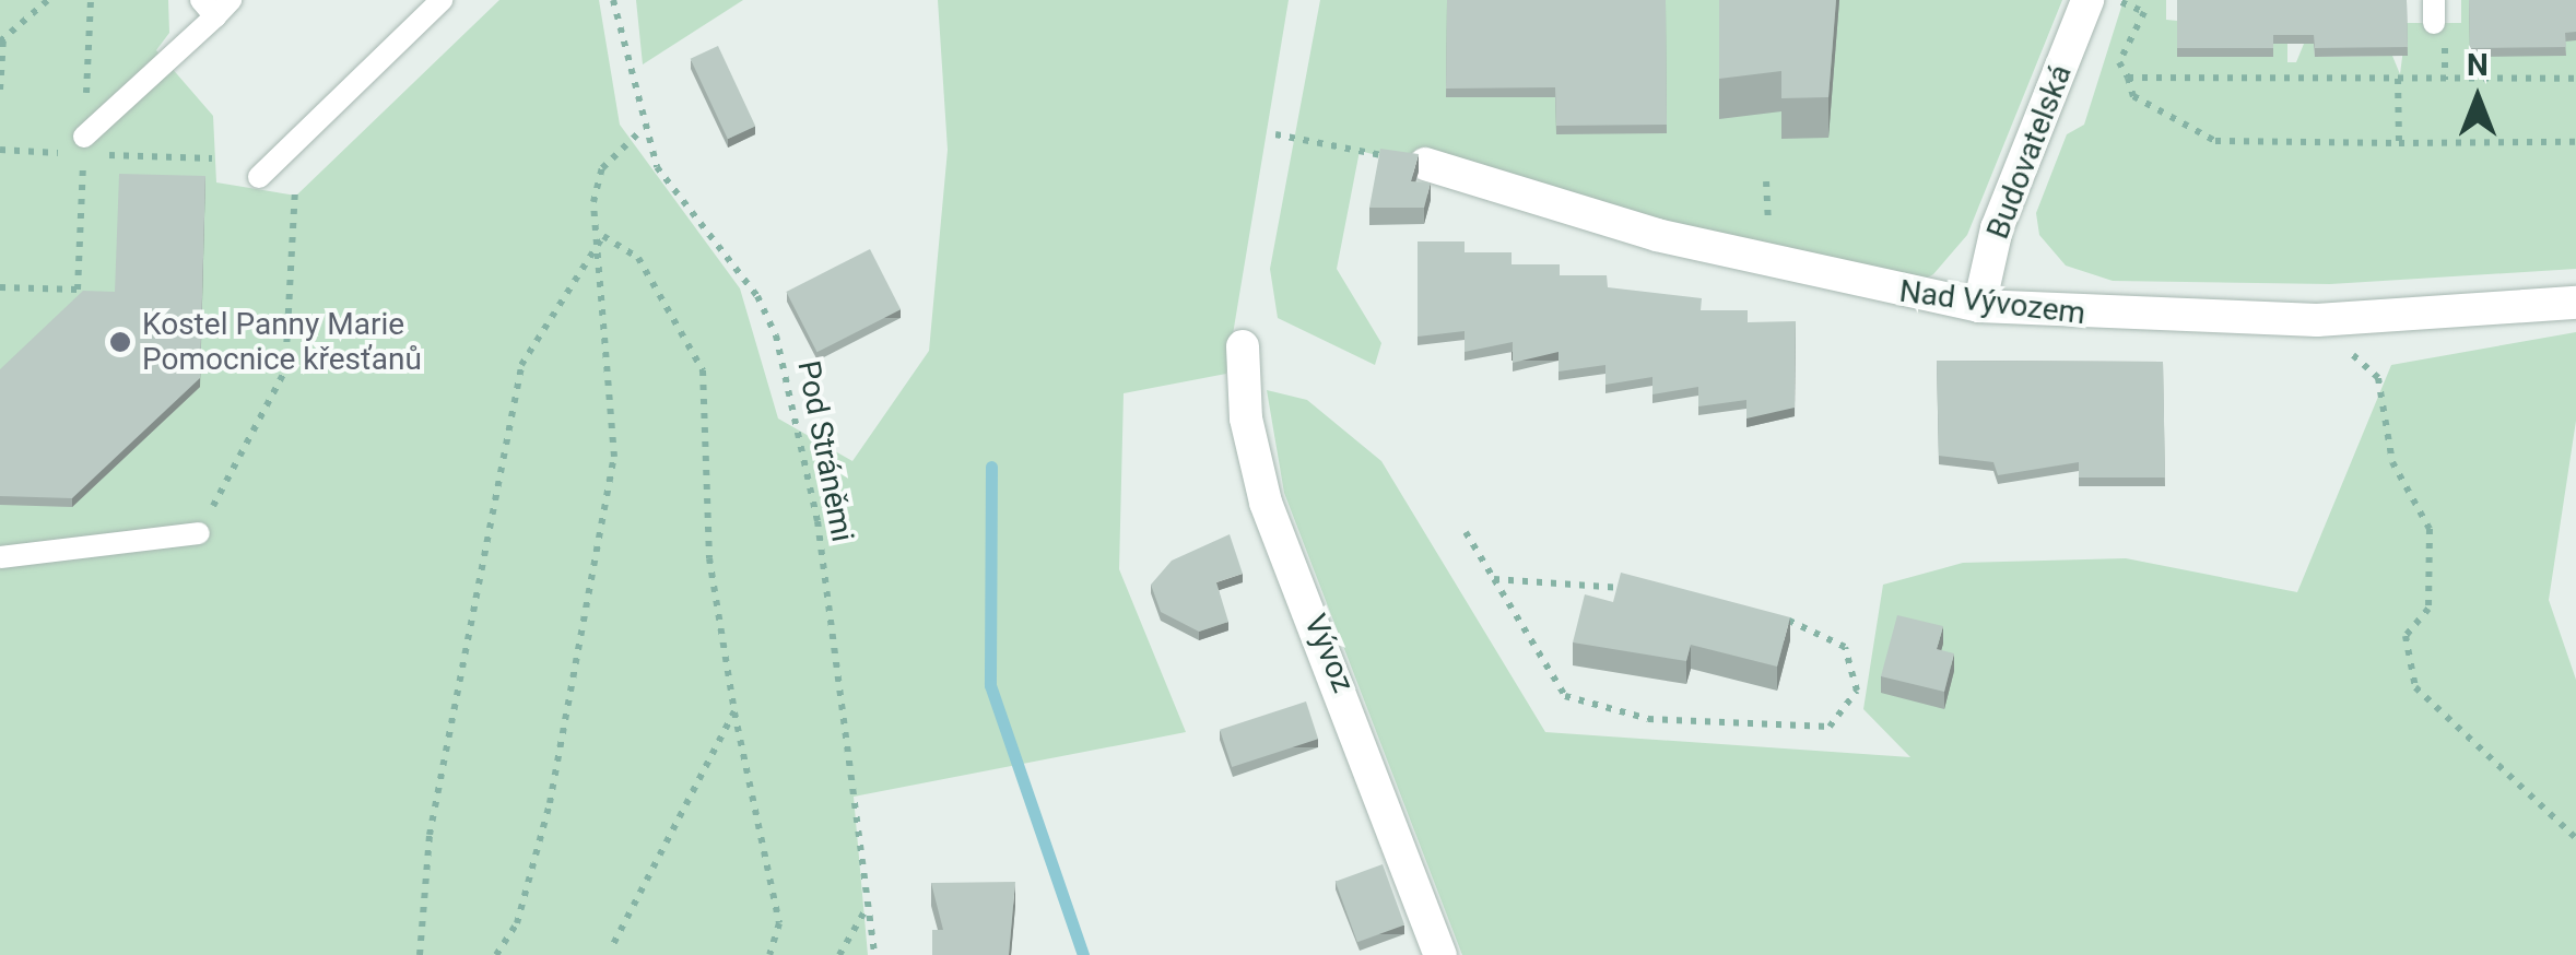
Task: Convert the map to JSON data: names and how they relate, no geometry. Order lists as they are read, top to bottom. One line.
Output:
{"streets":{"street":["Budovatelská","Nad Vývozem","Vývoz"],"path":["Pod Stráněmi"]},"crossings":[["Budovatelská","Nad Vývozem"]],"places":["Kostel Panny Marie Pomocnice křesťanů"],"north":"top"}
